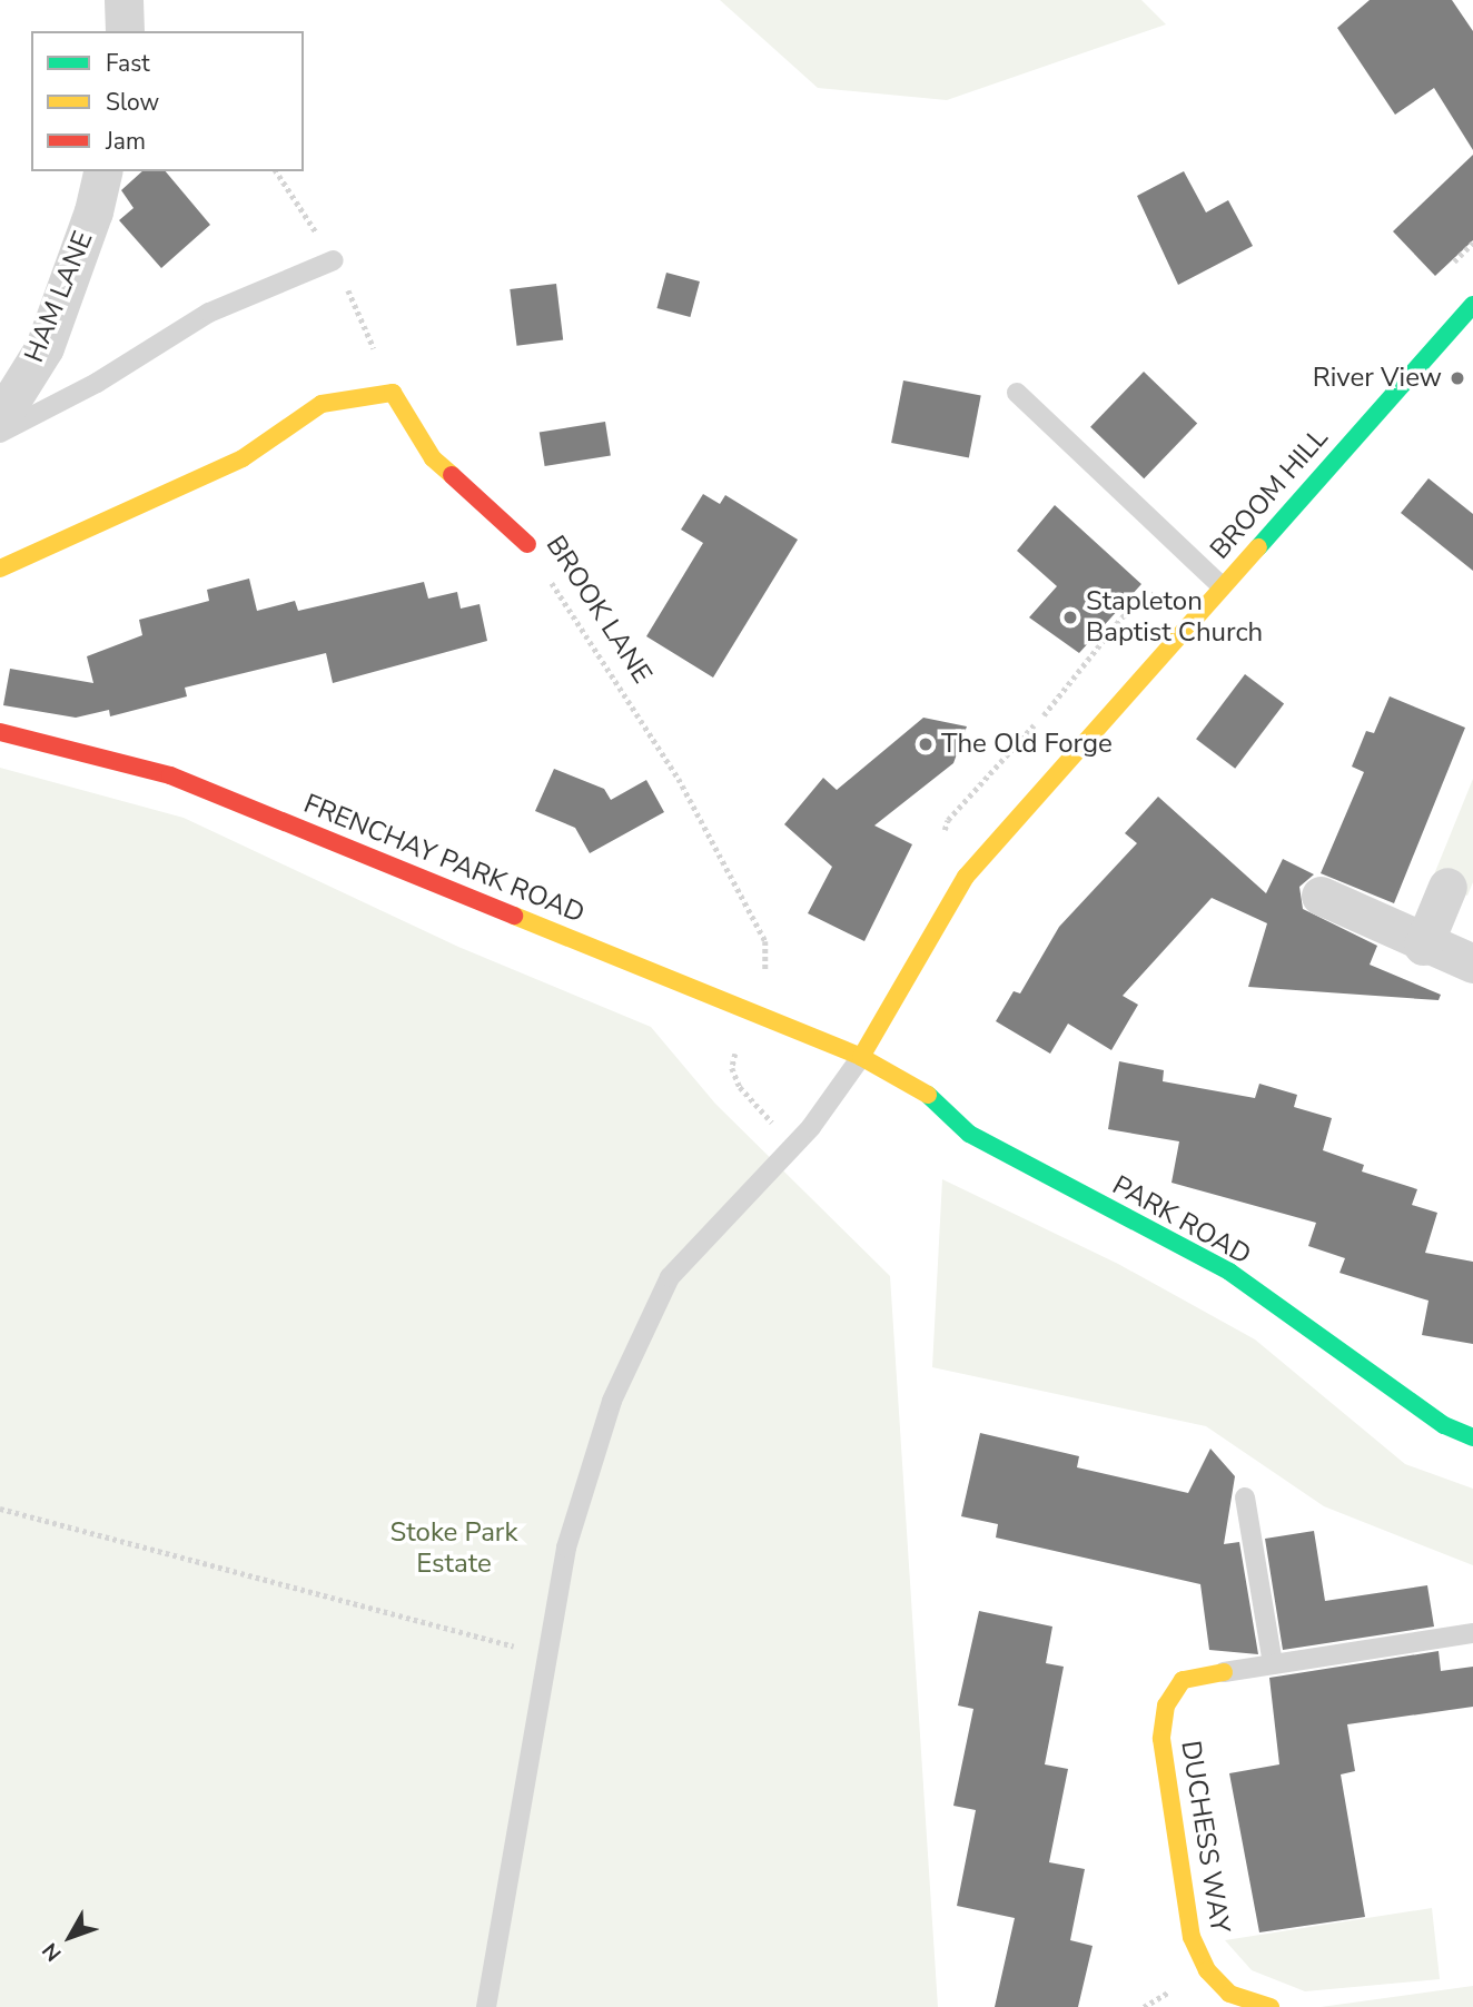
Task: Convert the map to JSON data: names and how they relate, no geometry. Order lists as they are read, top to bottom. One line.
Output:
{"streets":{"street":["HAM LANE","BROOM HILL","BROOK LANE","FRENCHAY PARK ROAD","PARK ROAD","DUCHESS WAY"]},"crossings":[["BROOM HILL","FRENCHAY PARK ROAD"],["BROOM HILL","PARK ROAD"],["FRENCHAY PARK ROAD","PARK ROAD"]],"parks":["Stoke Park Estate"],"places":["River View","Stapleton Baptist Church","The Old Forge"],"legend":["Fast","Slow","Jam"],"north":"bottom left"}
